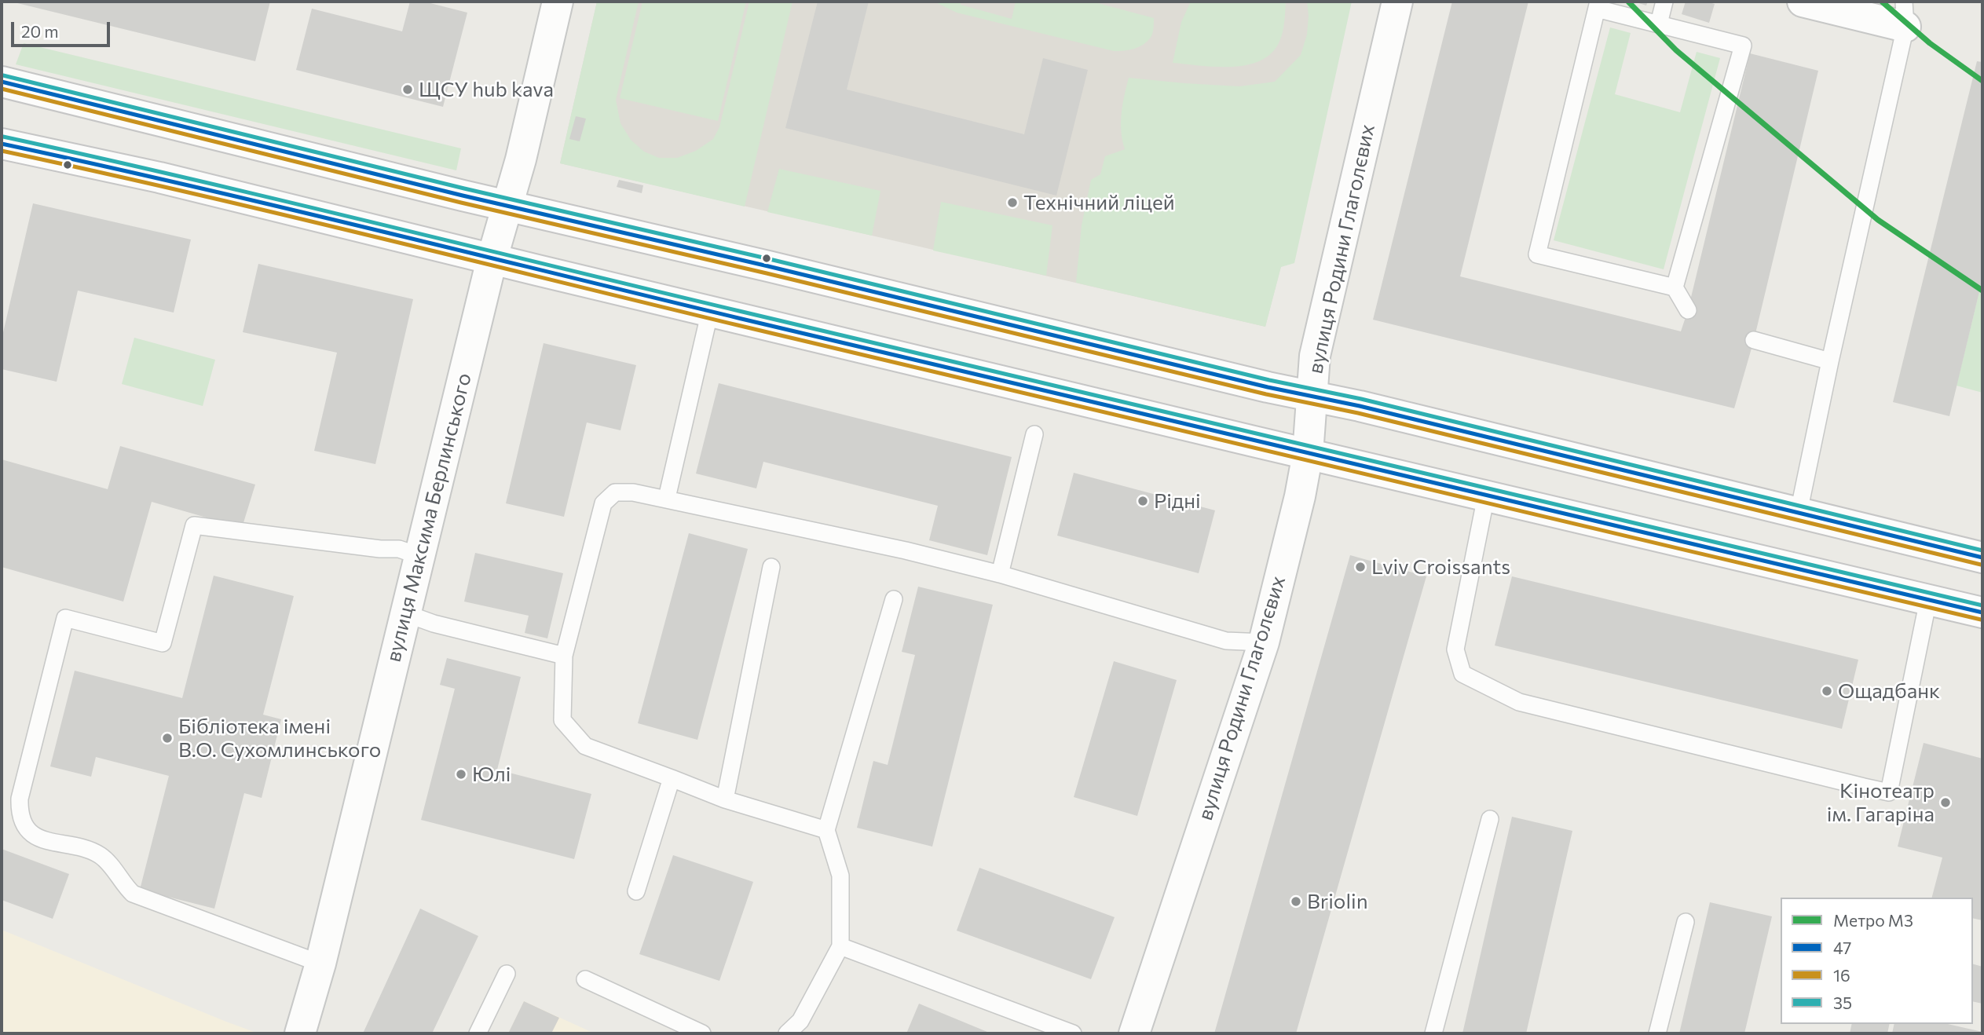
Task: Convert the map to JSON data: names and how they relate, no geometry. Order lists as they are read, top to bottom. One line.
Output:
{"streets":{"main road":["вулиця Родини Глаголєвих","вулиця Максима Берлинського"]},"places":["ЩСУ hub kava","Технічний ліцей","Рідні","Lviv Croissants","Ощадбанк","Бібліотека імені В.О. Сухомлинського","Юлі","Кінотеатр ім. Гагаріна","Briolin"],"lines":["metro line M3","transit line 35","transit line 47","transit line 16"],"legend":["Метро M3","47","16","35"],"scale_bar":"20 m"}
